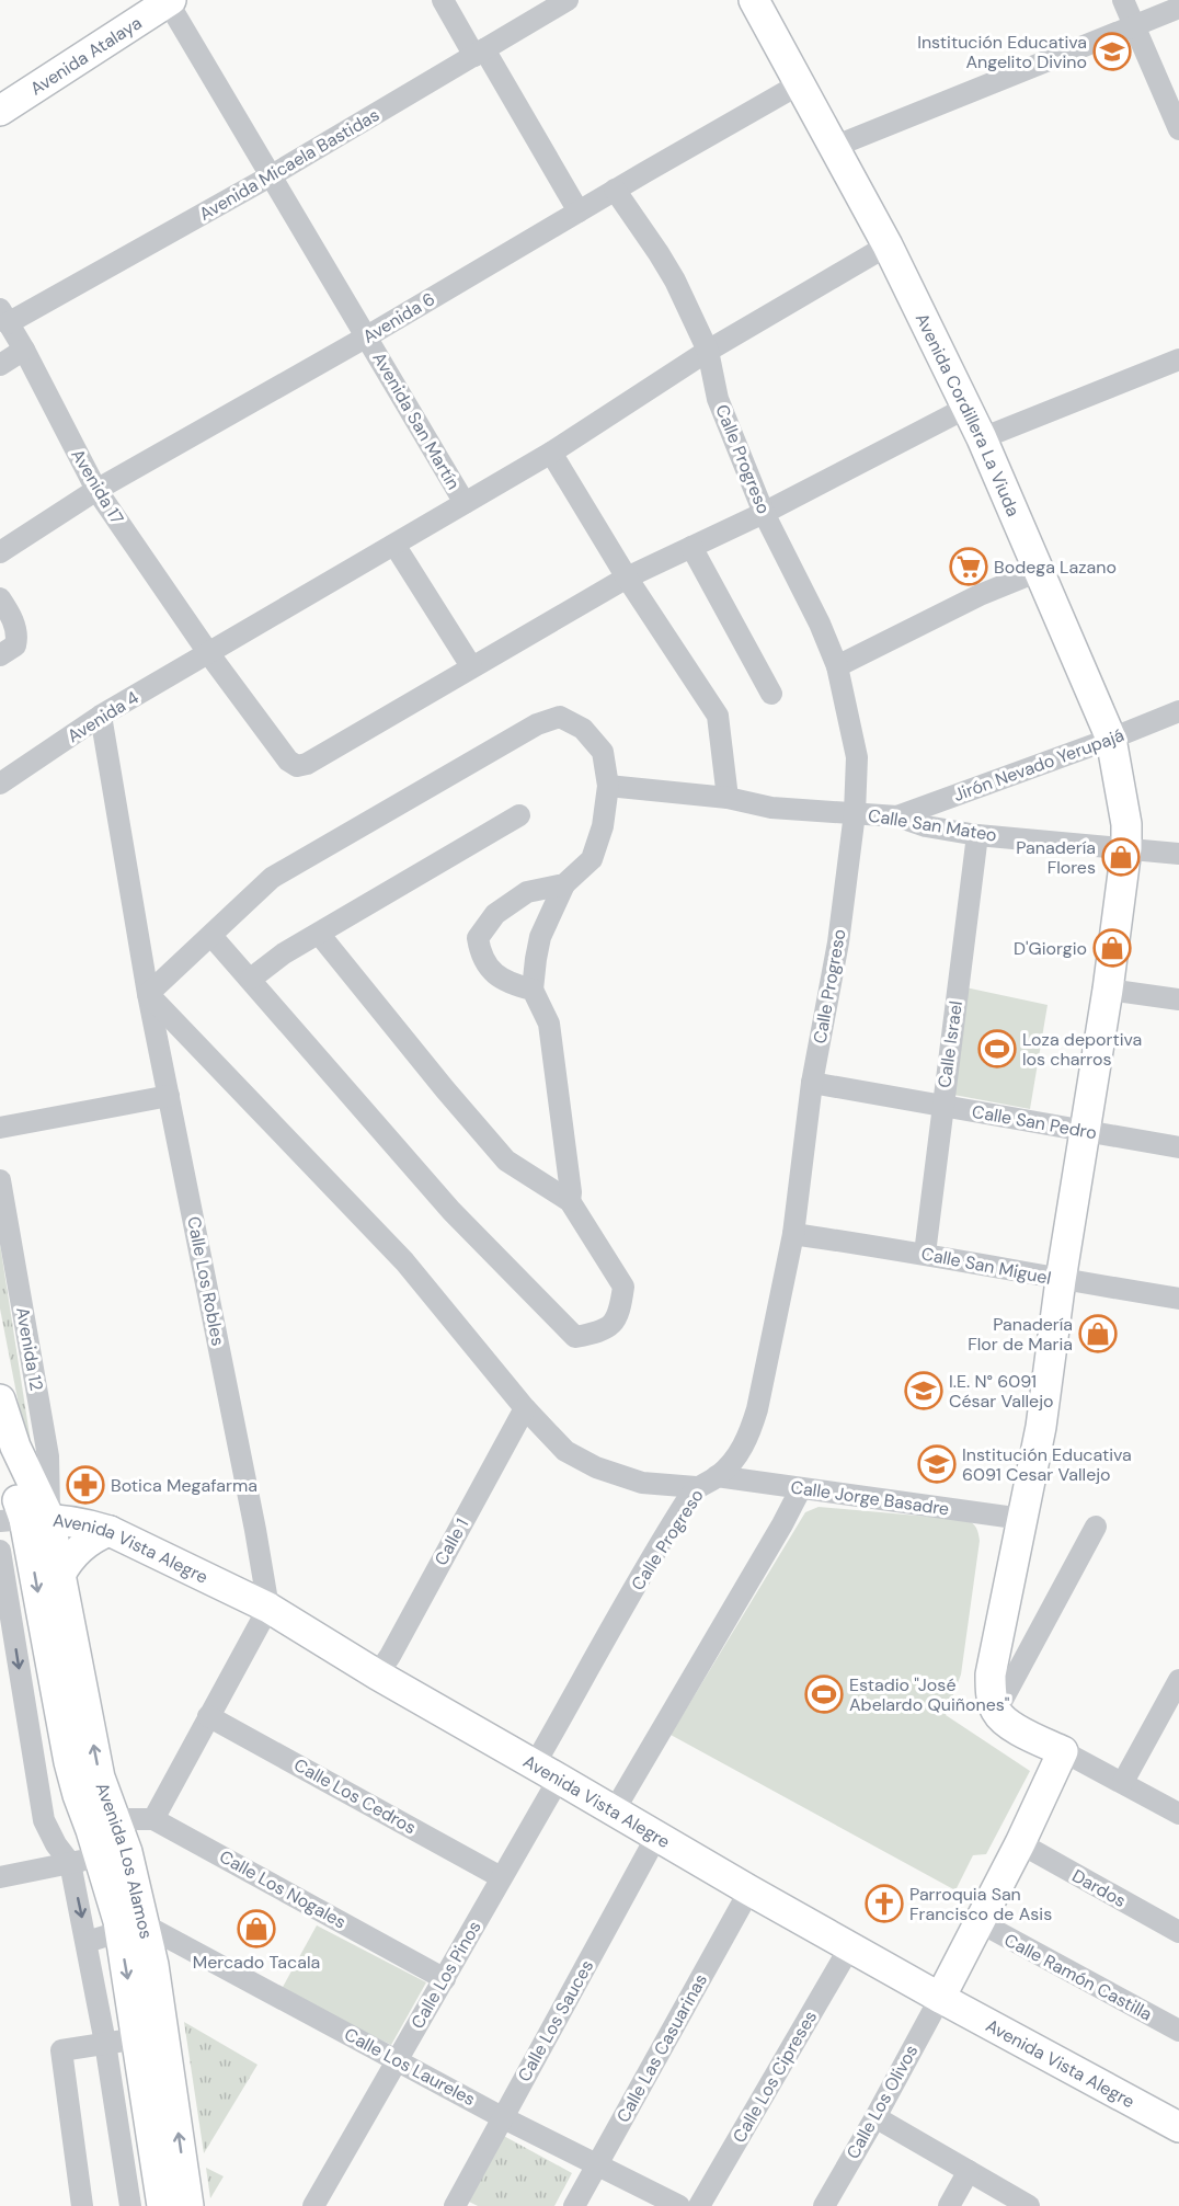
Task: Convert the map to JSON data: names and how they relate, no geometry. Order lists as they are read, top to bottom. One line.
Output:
{"streets":{"street":["Avenida Atalaya","Avenida Micaela Bastidas","Avenida 6","Avenida Cordillera La Viuda","Avenida San Martín","Calle Progreso","Avenida 17","Avenida 4","Jirón Nevado Yerupajá","Calle San Mateo","Calle Israel","Calle San Pedro","Calle San Miguel","Calle Los Robles","Avenida 12","Calle Jorge Basadre","Calle 1","Avenida Vista Alegre","Calle Los Cedros","Avenida Los Alamos","Dardos","Calle Los Nogales","Calle Los Pinos","Calle Ramón Castilla","Calle Los Sauces","Calle Las Casuarinas","Calle Los Laureles","Calle Los Cipreses","Calle Los Olivos"]},"crossings":[["Avenida Atalaya","Avenida San Martín"],["Avenida Micaela Bastidas","Avenida San Martín"],["Avenida Micaela Bastidas","Avenida 17"],["Avenida 6","Avenida Cordillera La Viuda"],["Avenida 6","Avenida San Martín"],["Avenida 6","Calle Progreso"],["Avenida 6","Avenida 17"],["Avenida Cordillera La Viuda","Avenida 4"],["Avenida Cordillera La Viuda","Jirón Nevado Yerupajá"],["Avenida Cordillera La Viuda","Calle San Mateo"],["Avenida Cordillera La Viuda","Calle San Pedro"],["Avenida Cordillera La Viuda","Calle San Miguel"],["Avenida Cordillera La Viuda","Calle Jorge Basadre"],["Avenida San Martín","Avenida 4"],["Calle Progreso","Avenida 4"],["Calle Progreso","Calle San Mateo"],["Calle Progreso","Calle San Pedro"],["Calle Progreso","Calle San Miguel"],["Calle Progreso","Calle Jorge Basadre"],["Calle Progreso","Avenida Vista Alegre"],["Calle Progreso","Calle Los Pinos"],["Avenida 17","Avenida 4"],["Avenida 4","Calle Los Robles"],["Jirón Nevado Yerupajá","Calle San Mateo"],["Calle San Mateo","Calle Israel"],["Calle Israel","Calle San Pedro"],["Calle Israel","Calle San Miguel"],["Calle Los Robles","Avenida Vista Alegre"],["Avenida 12","Avenida Vista Alegre"],["Avenida 12","Avenida Los Alamos"],["Calle 1","Avenida Vista Alegre"],["Avenida Vista Alegre","Avenida Los Alamos"],["Avenida Vista Alegre","Calle Los Pinos"],["Avenida Vista Alegre","Calle Los Sauces"],["Avenida Vista Alegre","Calle Las Casuarinas"],["Avenida Vista Alegre","Calle Los Cipreses"],["Avenida Vista Alegre","Calle Los Olivos"],["Calle Los Cedros","Calle Los Pinos"],["Avenida Los Alamos","Calle Los Nogales"],["Avenida Los Alamos","Calle Los Laureles"],["Calle Los Nogales","Calle Los Pinos"],["Calle Los Pinos","Calle Los Laureles"],["Calle Los Sauces","Calle Los Laureles"],["Calle Las Casuarinas","Calle Los Laureles"]],"places":{"school or university":["Institución Educativa Angelito Divino","I.E. N° 6091 César Vallejo","Institución Educativa 6091 Cesar Vallejo"],"supermarket":["Bodega Lazano"],"shop":["Panadería Flores","D'Giorgio","Panadería Flor de Maria","Mercado Tacala"],"sports":["Loza deportiva los charros","Estadio \"José Abelardo Quiñones\""],"pharmacy":["Botica Megafarma"],"church":["Parroquia San Francisco de Asis"]}}
